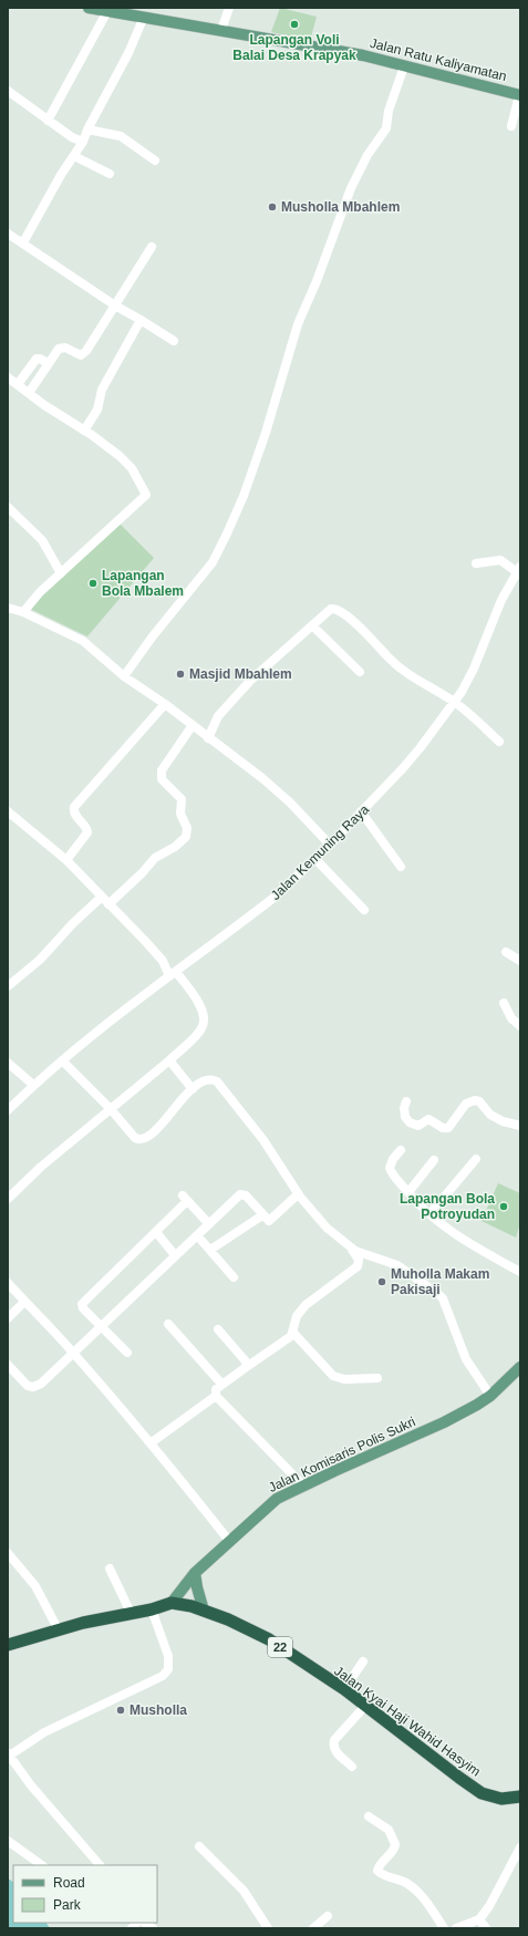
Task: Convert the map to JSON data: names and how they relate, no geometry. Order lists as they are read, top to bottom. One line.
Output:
{"streets":{"highway":["22","Jalan Kyai Haji Wahid Hasyim"],"main road":["Jalan Ratu Kaliyamatan","Jalan Komisaris Polis Sukri"],"street":["Jalan Kemuning Raya"]},"crossings":[["Jalan Komisaris Polis Sukri","Jalan Kyai Haji Wahid Hasyim"]],"places":["Lapangan Voli Balai Desa Krapyak","Musholla Mbahlem","Lapangan Bola Mbalem","Masjid Mbahlem","Lapangan Bola Potroyudan","Muholla Makam Pakisaji","Musholla"],"legend":["Road","Park"]}
